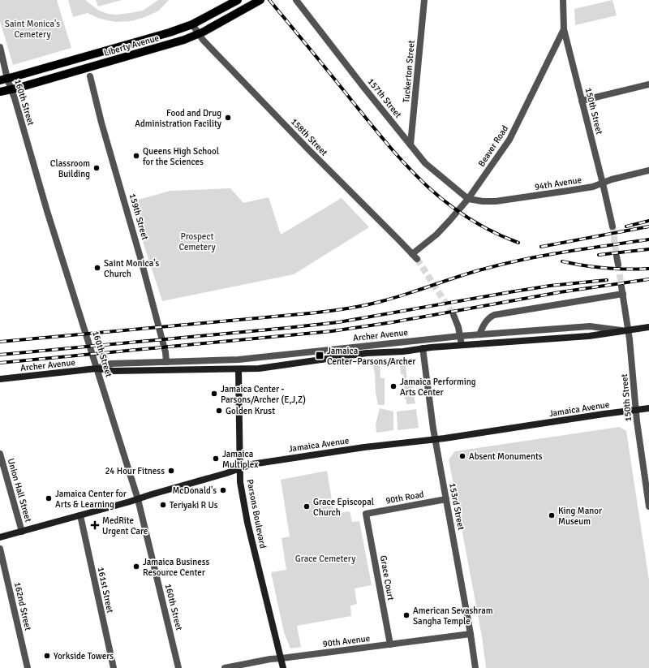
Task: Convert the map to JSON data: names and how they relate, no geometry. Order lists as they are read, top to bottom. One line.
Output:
{"streets":{"main road":["Liberty Avenue"],"street":["Tuckerton Street","157th Street","160th Street","150th Street","158th Street","Beaver Road","94th Avenue","159th Street","Archer Avenue","Jamaica Avenue","Union Hall Street","90th Road","153rd Street","Parsons Boulevard","Grace Court","161st Street","162nd Street","90th Avenue"]},"crossings":[["Liberty Avenue","160th Street"],["Liberty Avenue","158th Street"],["Tuckerton Street","157th Street"],["157th Street","Beaver Road"],["157th Street","94th Avenue"],["160th Street","Archer Avenue"],["160th Street","Jamaica Avenue"],["150th Street","Beaver Road"],["150th Street","94th Avenue"],["150th Street","Archer Avenue"],["150th Street","Jamaica Avenue"],["158th Street","Beaver Road"],["Beaver Road","94th Avenue"],["159th Street","Archer Avenue"],["Archer Avenue","153rd Street"],["Archer Avenue","Parsons Boulevard"],["Jamaica Avenue","Union Hall Street"],["Jamaica Avenue","153rd Street"],["Jamaica Avenue","Parsons Boulevard"],["Jamaica Avenue","161st Street"],["90th Road","153rd Street"],["90th Road","Grace Court"],["153rd Street","90th Avenue"],["Parsons Boulevard","90th Avenue"],["Grace Court","90th Avenue"]],"parks":["Saint Monica's Cemetery","Prospect Cemetery","Grace Cemetery"],"places":{"other":["Food and Drug Administration Facility","Queens High School for the Sciences","Classroom Building","Saint Monica's Church","Jamaica Performing Arts Center","Jamaica Center - Parsons/Archer (E,J,Z)","Golden Krust","Absent Monuments","Jamaica Multiplex","24 Hour Fitness","McDonald's","Jamaica Center for Arts & Learning","Teriyaki R Us","Grace Episcopal Church","King Manor Museum","Jamaica Business Resource Center","American Sevashram Sangha Temple","Yorkside Towers"],"transit":["Jamaica Center–Parsons/Archer"],"health":["MedRite Urgent Care"]}}
